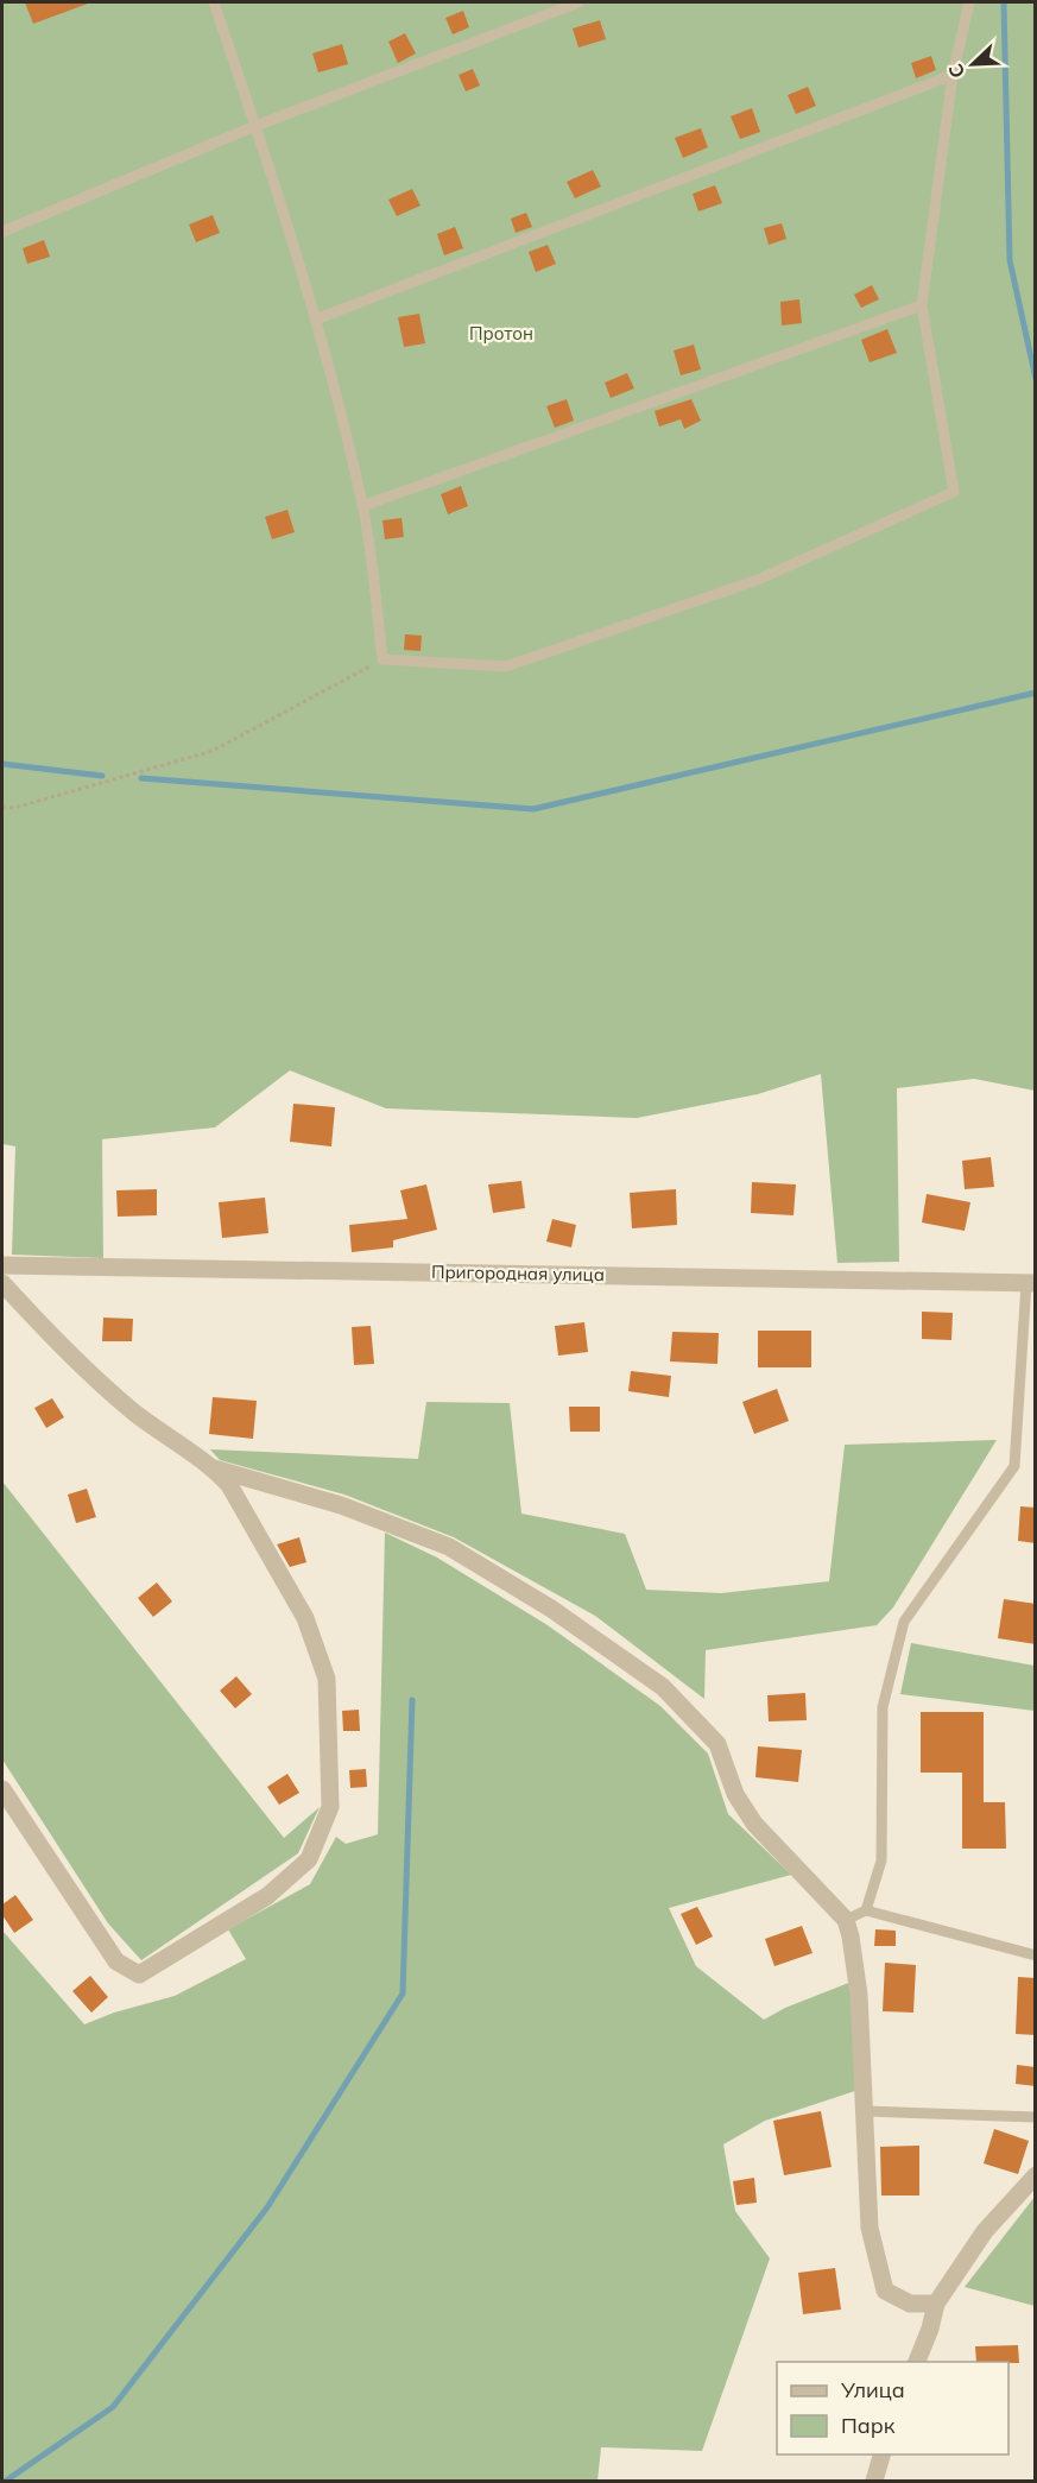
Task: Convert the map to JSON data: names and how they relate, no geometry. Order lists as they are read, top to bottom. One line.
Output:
{"streets":{"street":["Пригородная улица"]},"parks":["Протон"],"legend":["Улица","Парк"],"north":"bottom left"}
